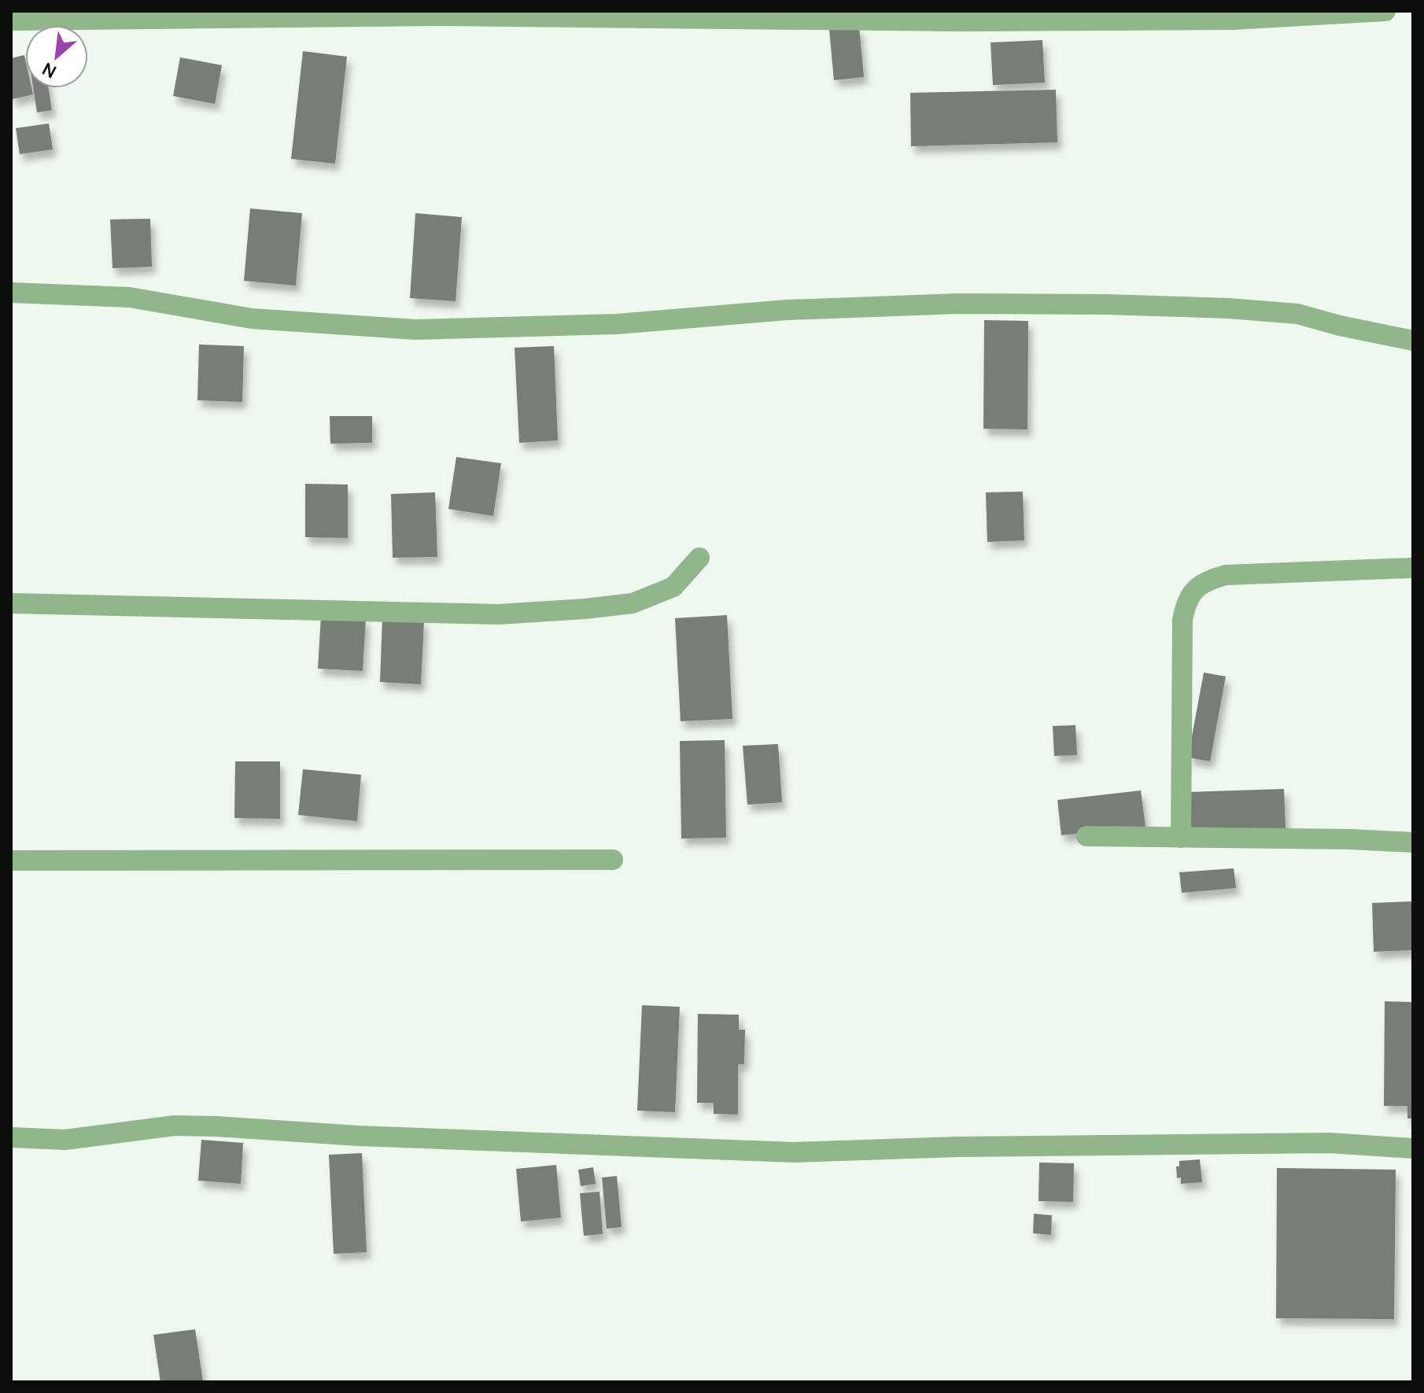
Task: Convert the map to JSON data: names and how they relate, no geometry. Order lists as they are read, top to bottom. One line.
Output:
{"north":"bottom left"}
